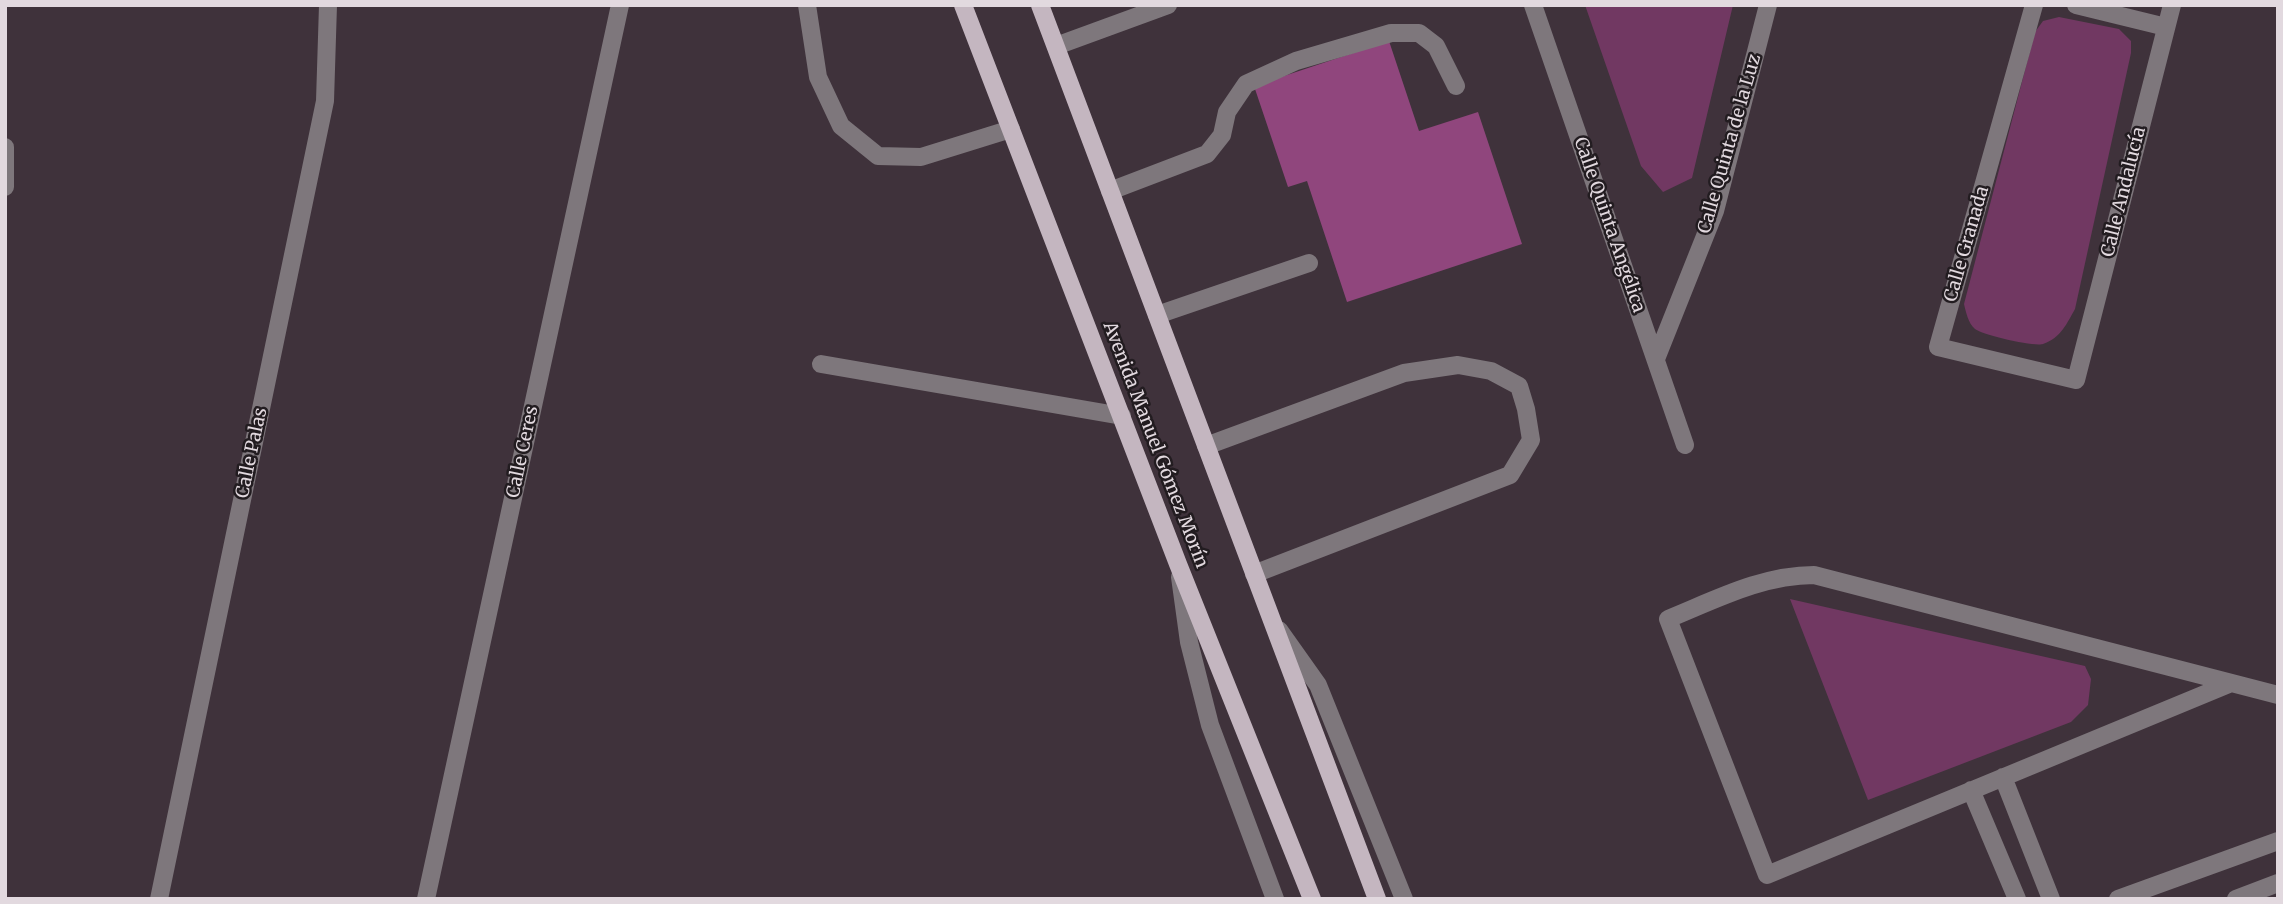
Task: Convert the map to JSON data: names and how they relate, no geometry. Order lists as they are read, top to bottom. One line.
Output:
{"streets":{"main road":["Avenida Manuel Gómez Morín"],"street":["Calle Quinta de la Luz","Calle Andalucía","Calle Quinta Angélica","Calle Granada","Calle Ceres","Calle Palas"]},"crossings":[["Calle Quinta de la Luz","Calle Quinta Angélica"],["Calle Andalucía","Calle Granada"]]}
